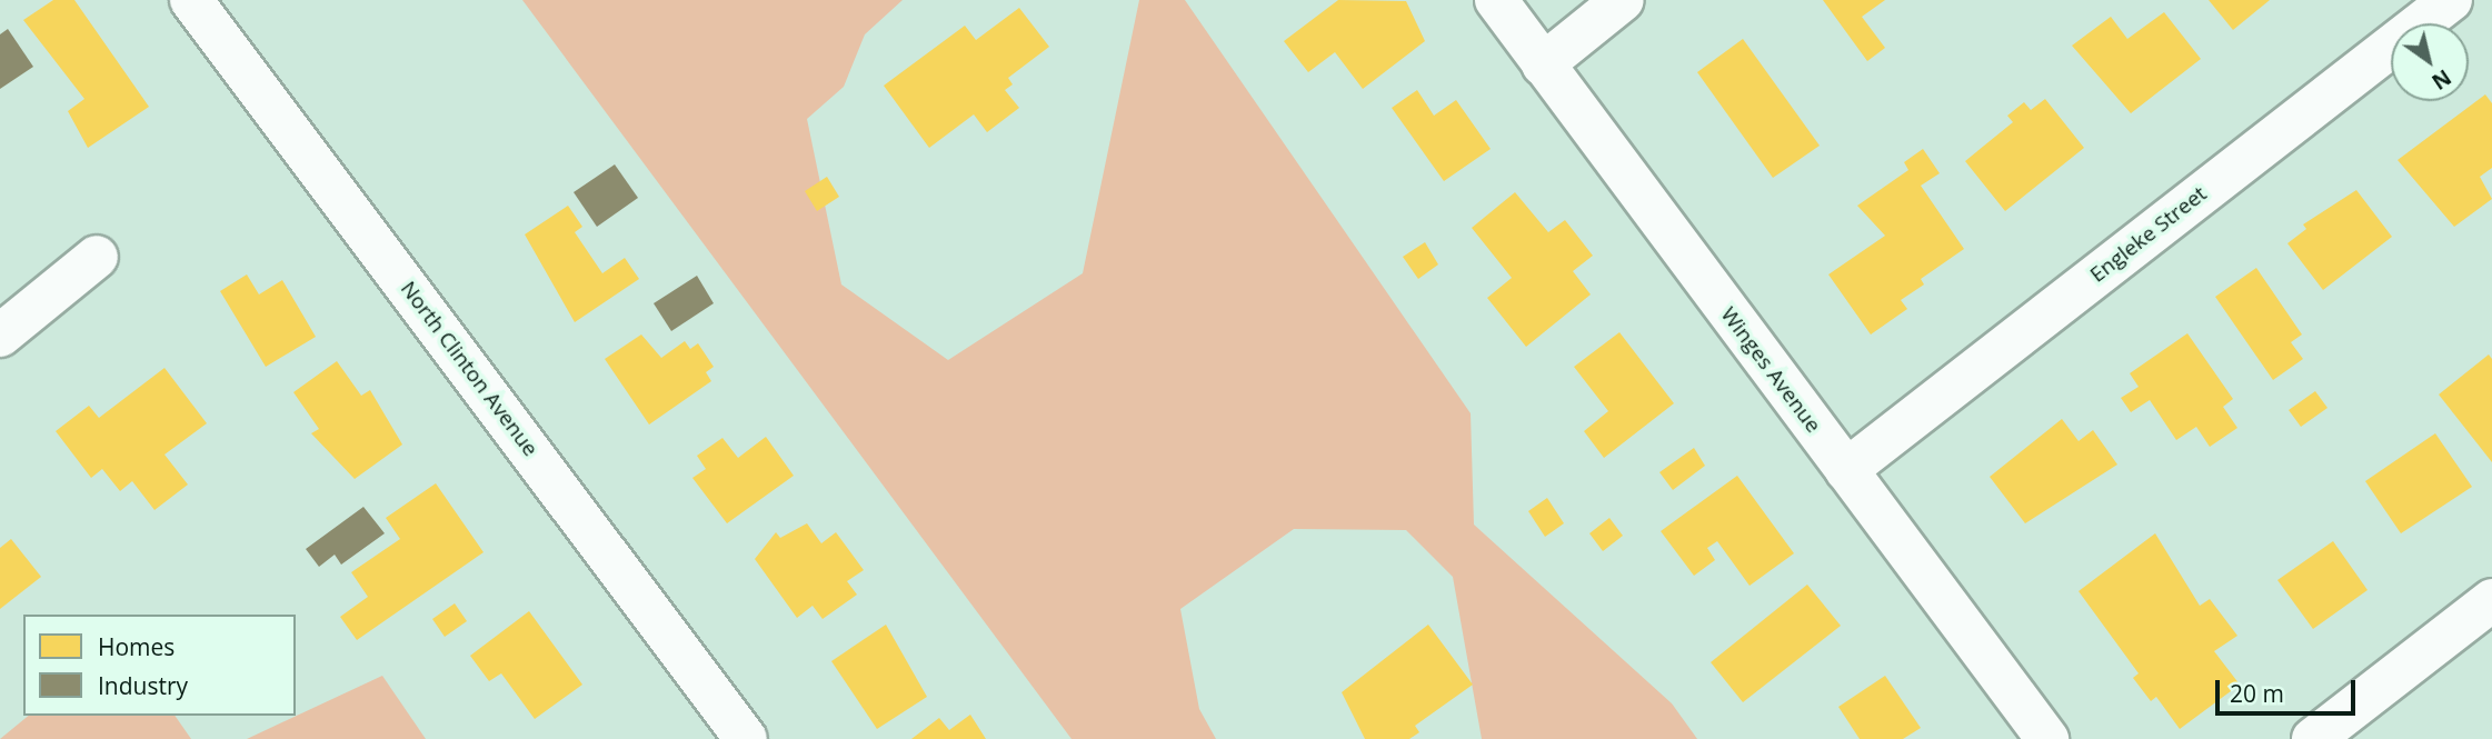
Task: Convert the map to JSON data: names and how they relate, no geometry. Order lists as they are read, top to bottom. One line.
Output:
{"streets":{"street":["Engleke Street","North Clinton Avenue","Winges Avenue"]},"crossings":[["Engleke Street","Winges Avenue"]],"legend":["Homes","Industry"],"scale_bar":"20 m","north":"bottom right"}
